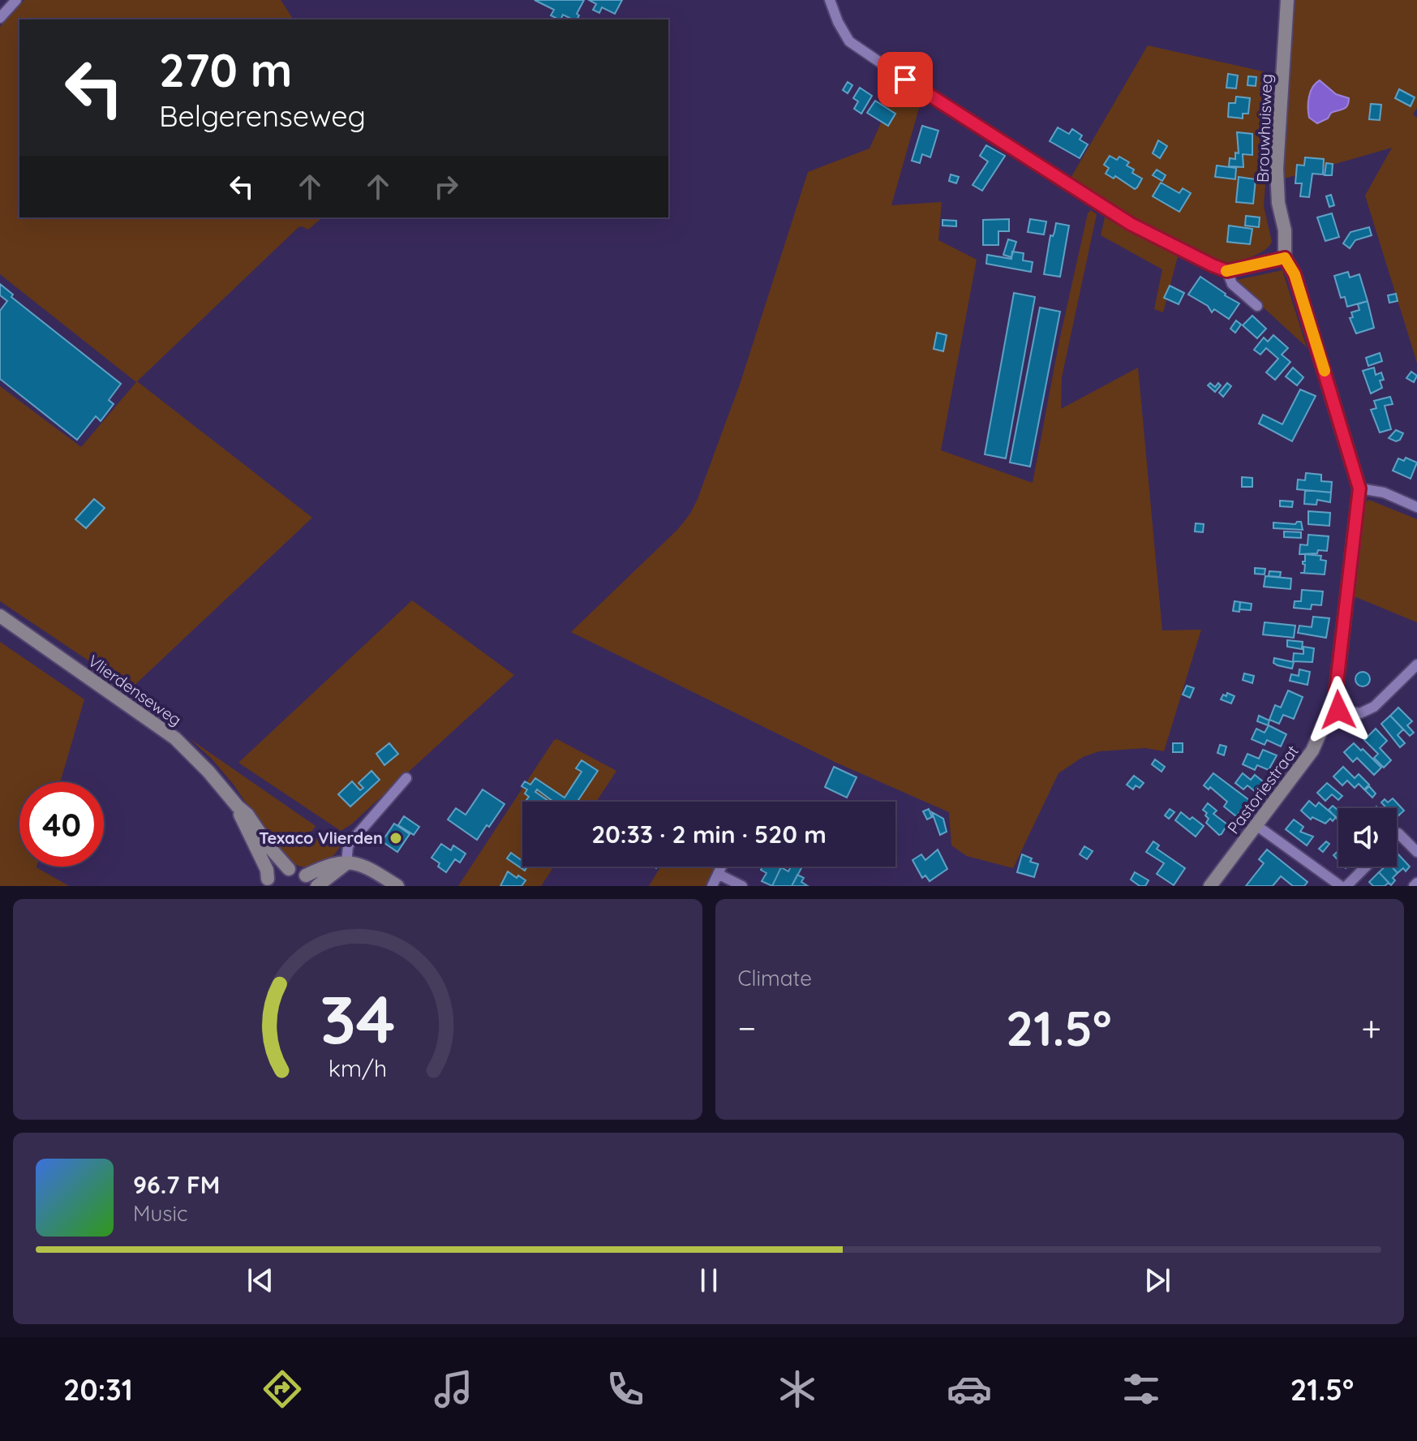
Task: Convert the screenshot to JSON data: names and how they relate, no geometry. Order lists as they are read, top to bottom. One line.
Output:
{"streets":{"street":["Brouwhuisweg","Vlierdenseweg","Pastoriestraat"]},"crossings":[["Brouwhuisweg","Pastoriestraat"]],"places":["Texaco Vlierden"],"page":{"turn":["270 m","Belgerenseweg"],"limit":"40","trip":"20:33 · 2 min · 520 m","tile":"Climate","heat":["−","21.5°","+"],"song":["96.7 FM","Music"],"tabs":["20:31","21.5°"],"gauge":["34","km/h"]}}
